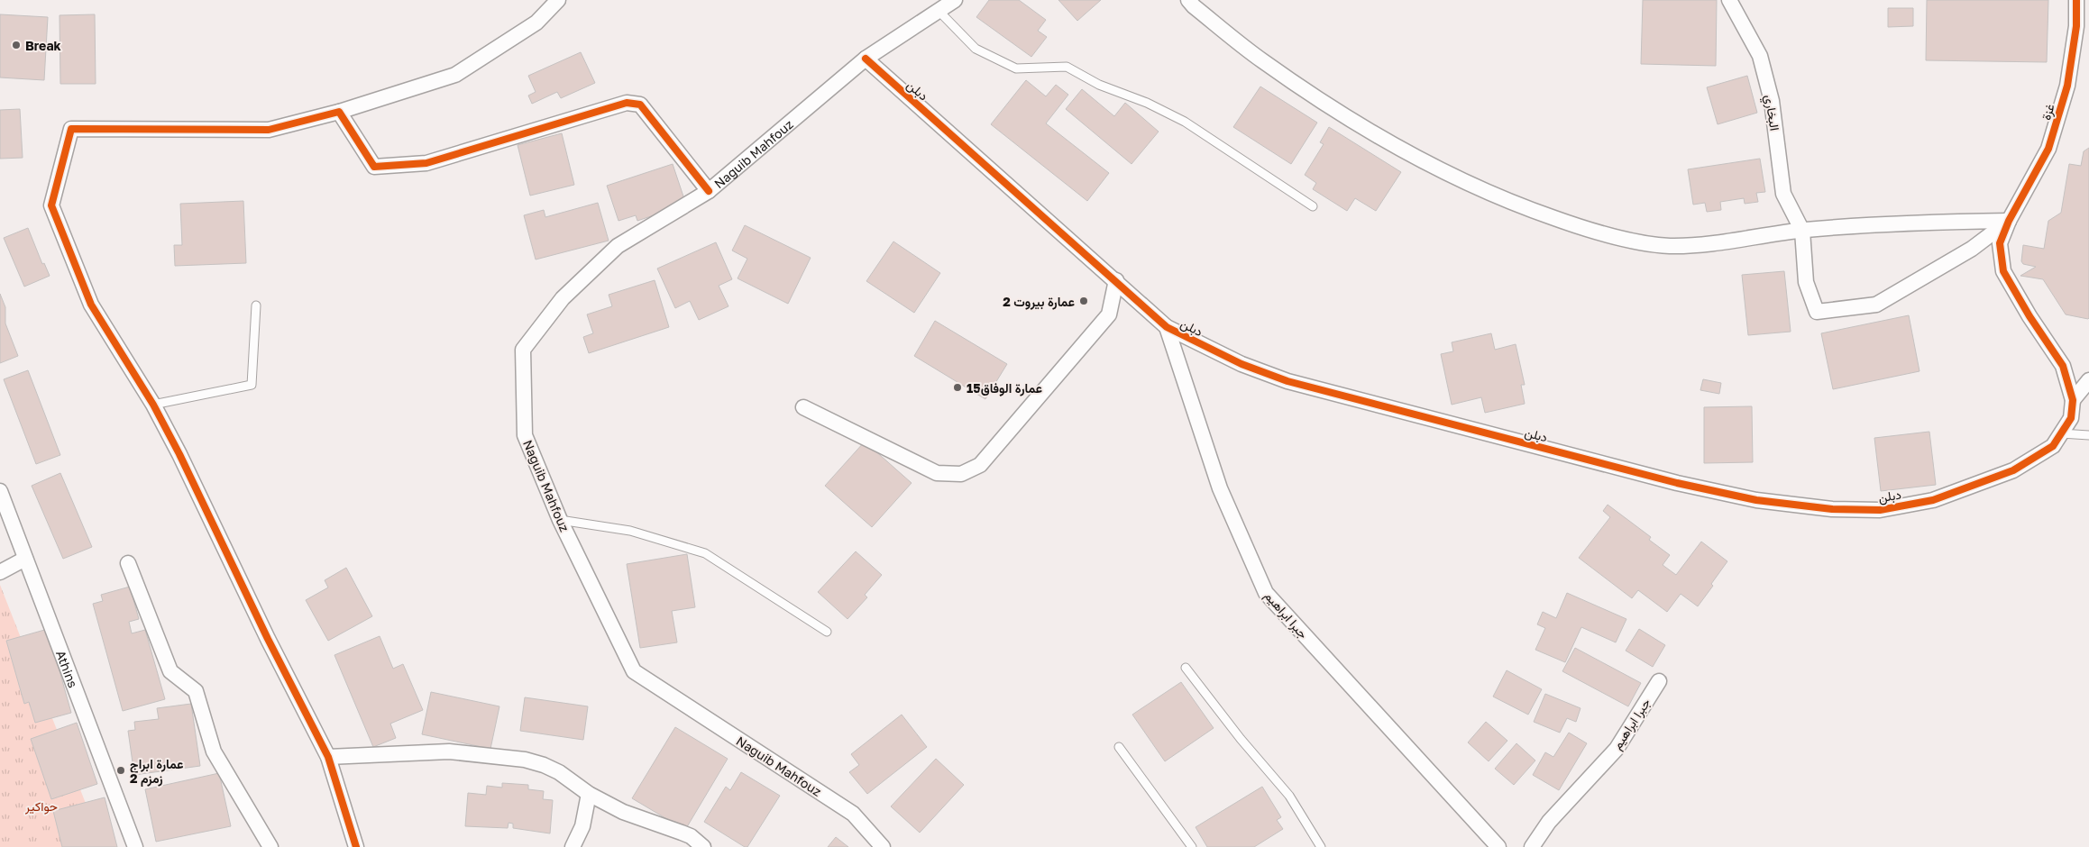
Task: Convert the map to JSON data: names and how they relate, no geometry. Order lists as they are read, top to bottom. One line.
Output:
{"streets":{"street":["دبلن","غزة","البخاري","Naguib Mahfouz","جبرا ابراهيم","Athins"]},"crossings":[["دبلن","غزة"],["دبلن","Naguib Mahfouz"],["دبلن","جبرا ابراهيم"]],"parks":["حواكير"],"places":["Break","عمارة بيروت 2","عمارة الوفاق15","عمارة ابراج زمزم 2"]}
